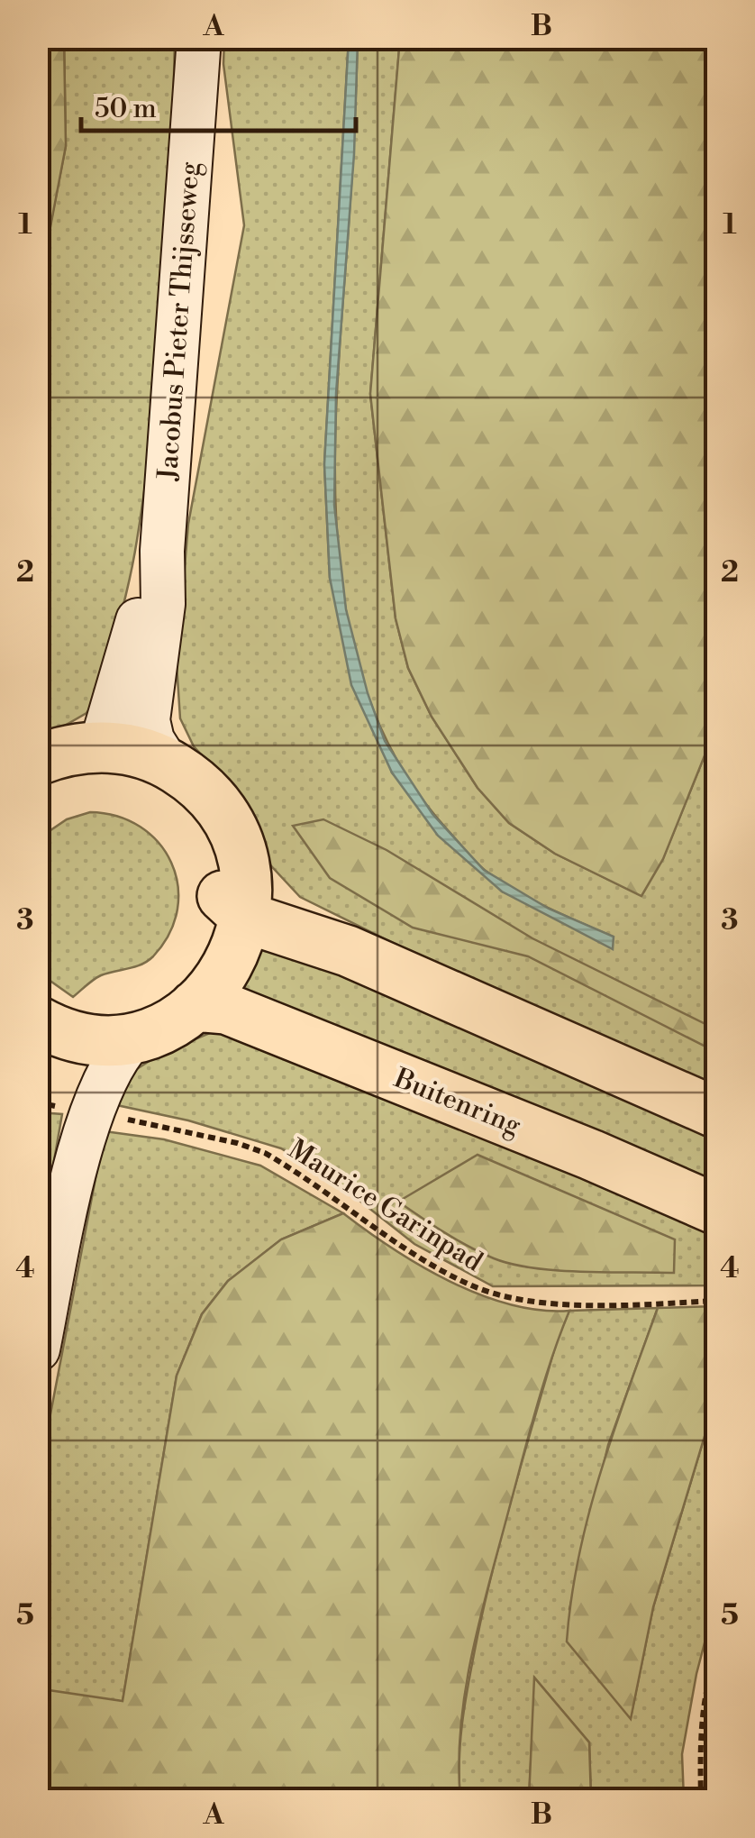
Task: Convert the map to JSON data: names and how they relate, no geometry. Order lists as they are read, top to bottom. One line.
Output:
{"streets":{"highway":["Buitenring"],"street":["Jacobus Pieter Thijsseweg"],"path":["Maurice Garinpad"]},"scale_bar":"50 m","grid":{"columns":["A","B"],"rows":["1","2","3","4","5"]}}
